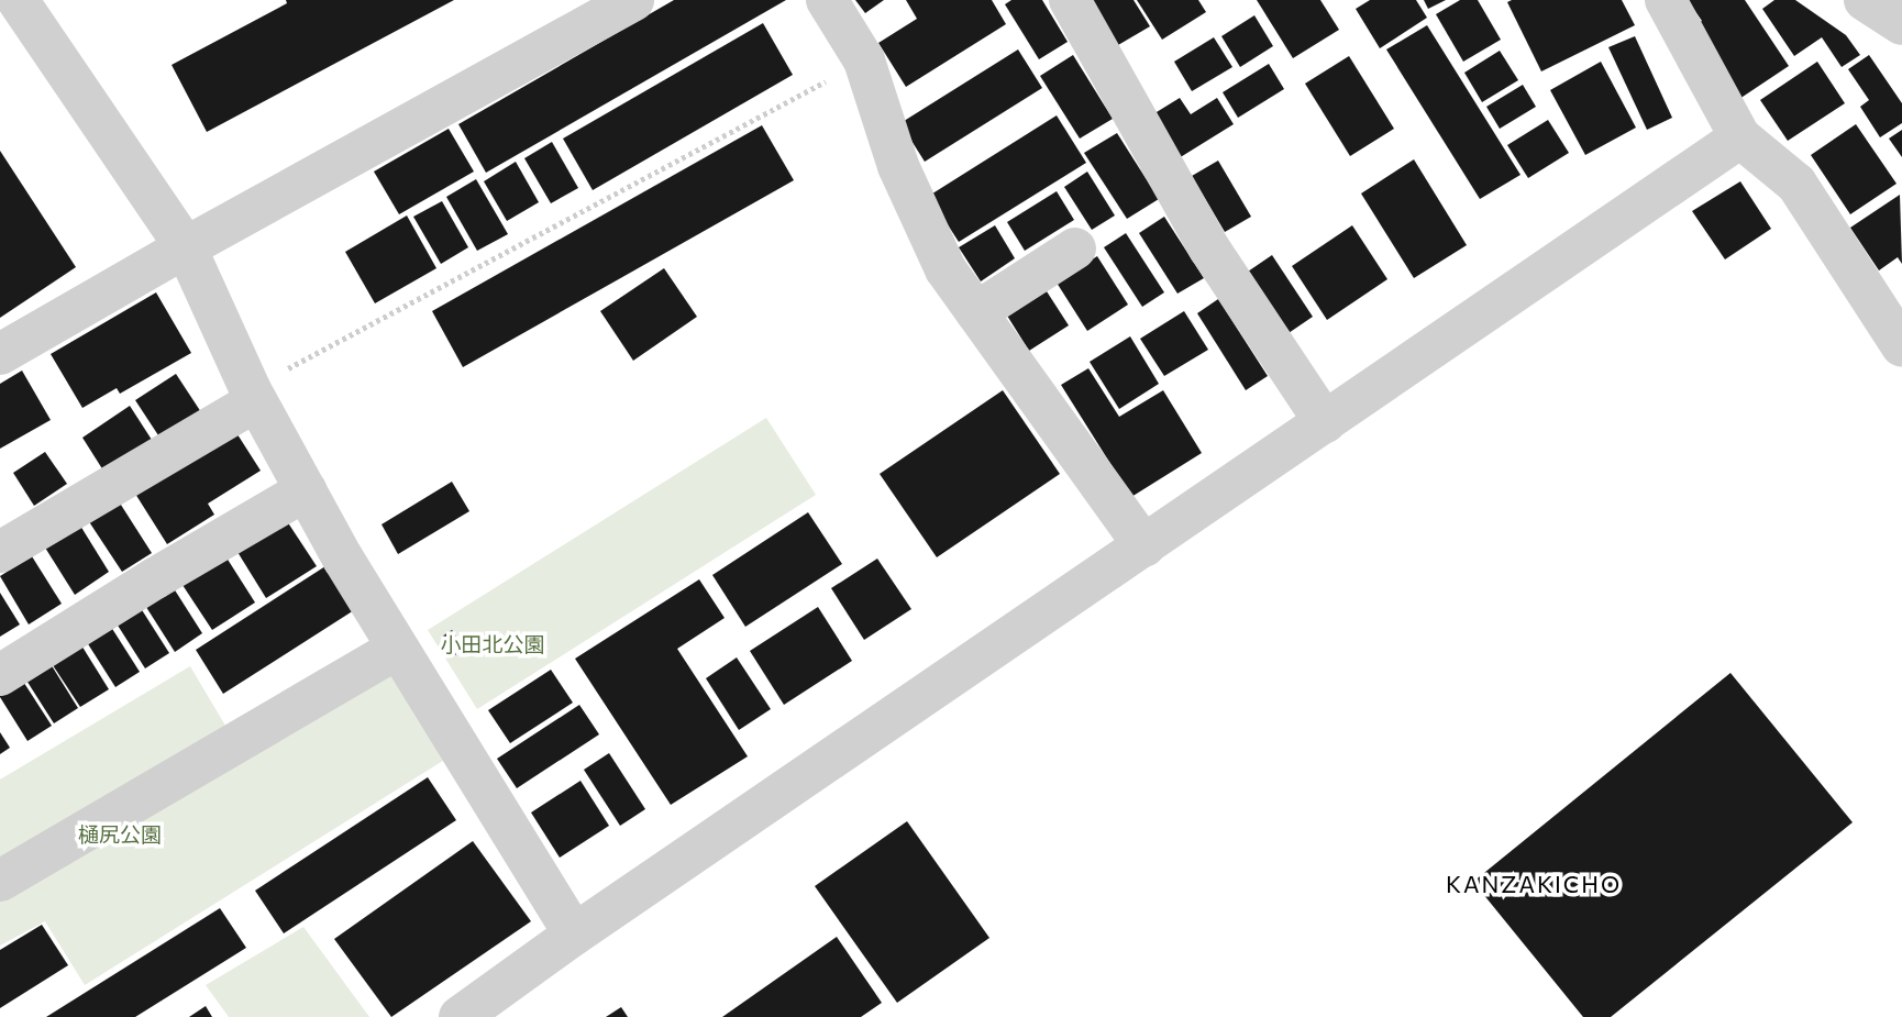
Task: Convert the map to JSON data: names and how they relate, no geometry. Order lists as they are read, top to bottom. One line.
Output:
{"districts":["KANZAKICHO"],"parks":["小田北公園","樋尻公園"]}
